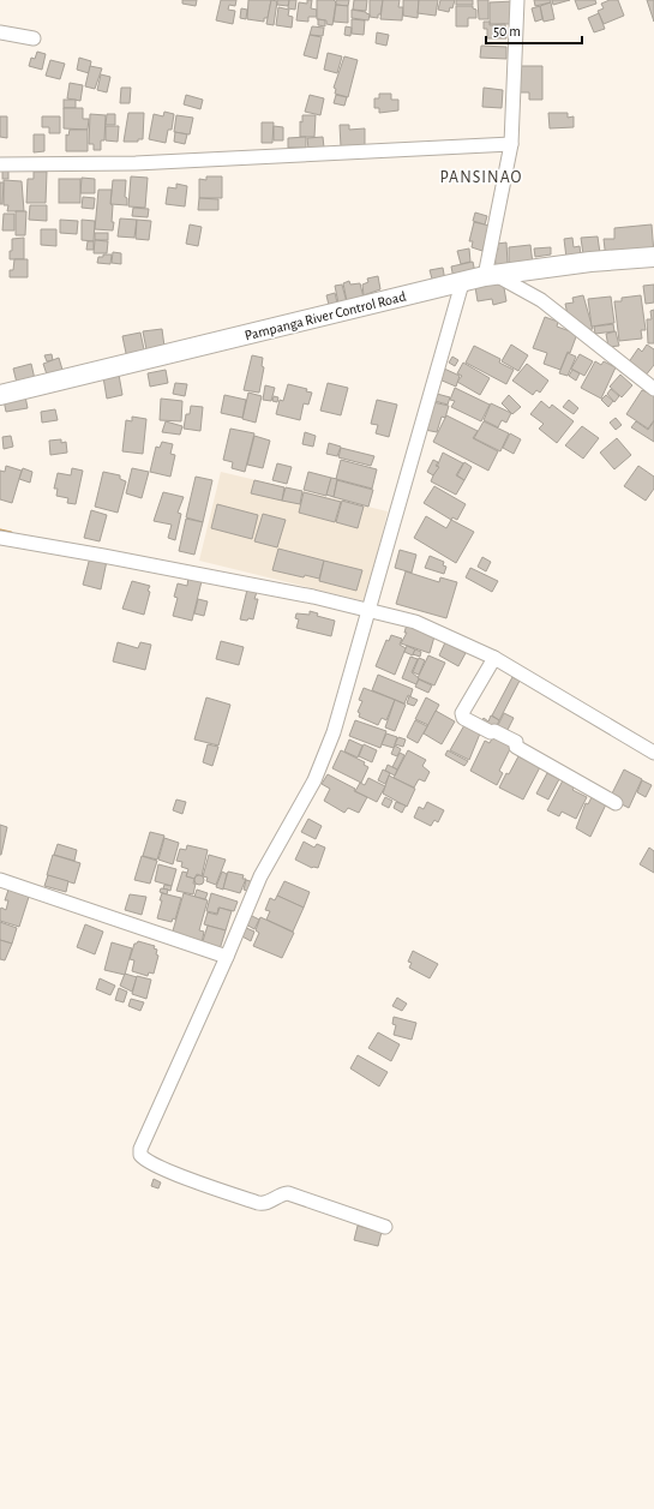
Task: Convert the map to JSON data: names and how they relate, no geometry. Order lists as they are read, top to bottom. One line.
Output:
{"streets":{"main road":["Pampanga River Control Road"]},"districts":["PANSINAO"],"scale_bar":"50 m"}
